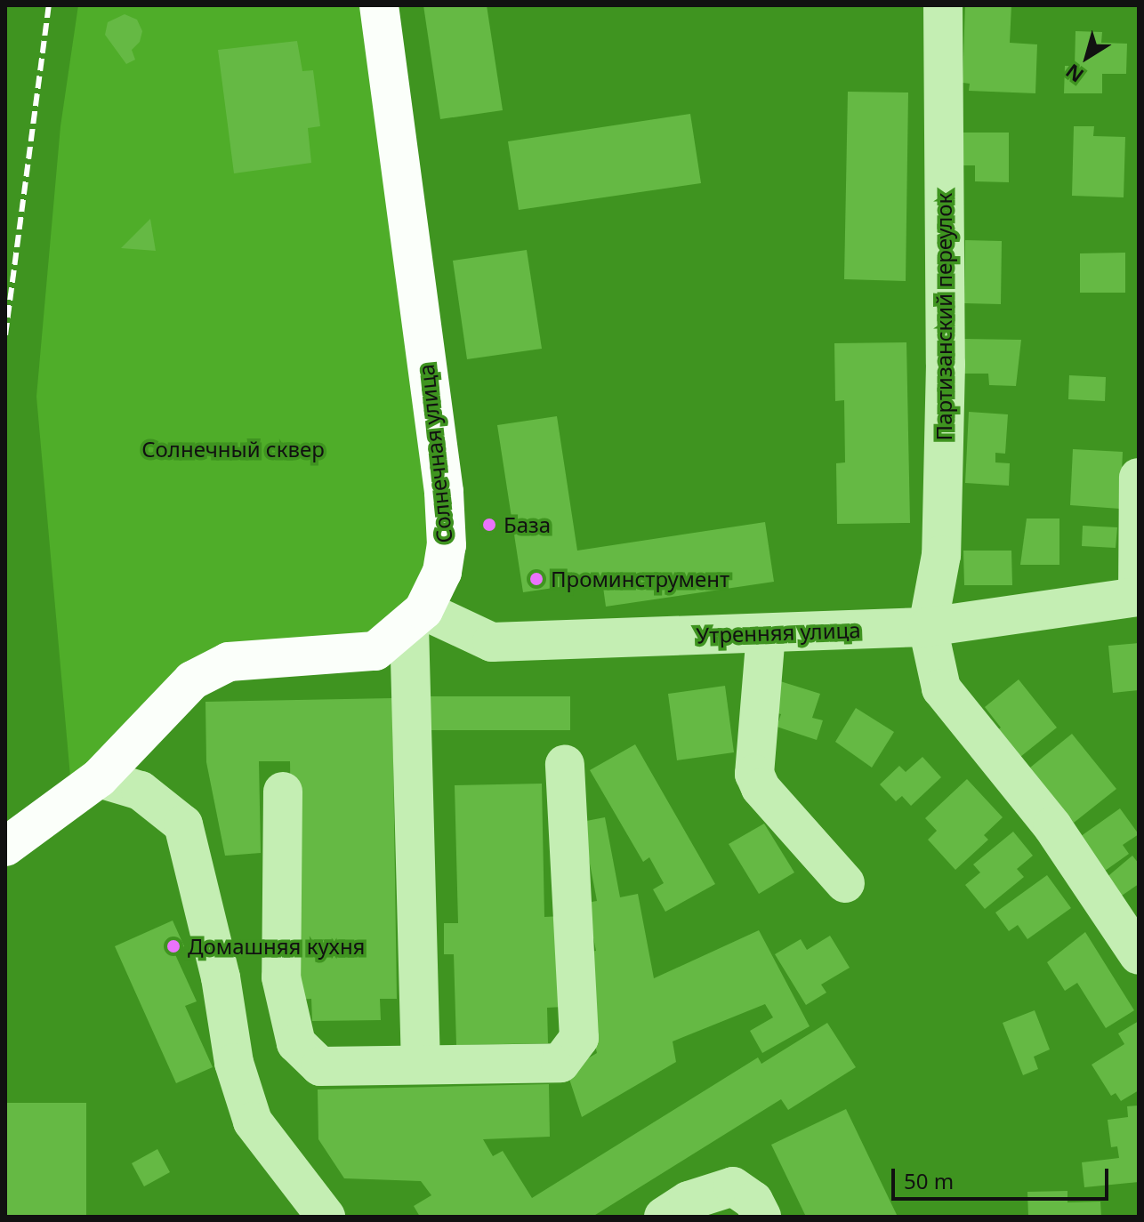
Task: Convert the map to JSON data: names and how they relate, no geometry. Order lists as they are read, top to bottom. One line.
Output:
{"streets":{"main road":["Солнечная улица"],"street":["Партизанский переулок","Утренняя улица"]},"crossings":[["Партизанский переулок","Утренняя улица"],["Солнечная улица","Утренняя улица"]],"parks":["Солнечный сквер"],"places":["База","Проминструмент","Домашняя кухня"],"scale_bar":"50 m","north":"bottom left"}
